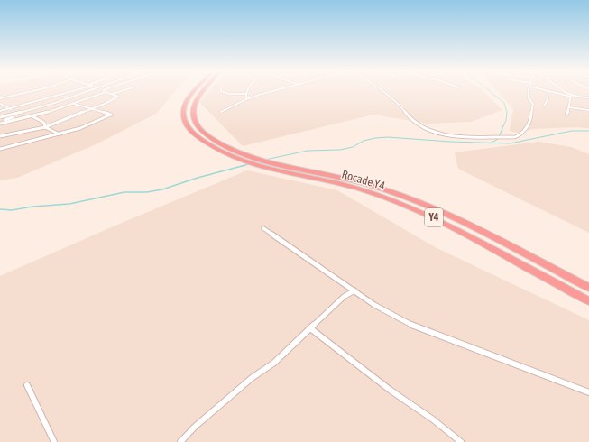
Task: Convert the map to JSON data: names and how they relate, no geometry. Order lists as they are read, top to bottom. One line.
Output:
{"streets":{"highway":["Rocade Y4","Y4"]}}
